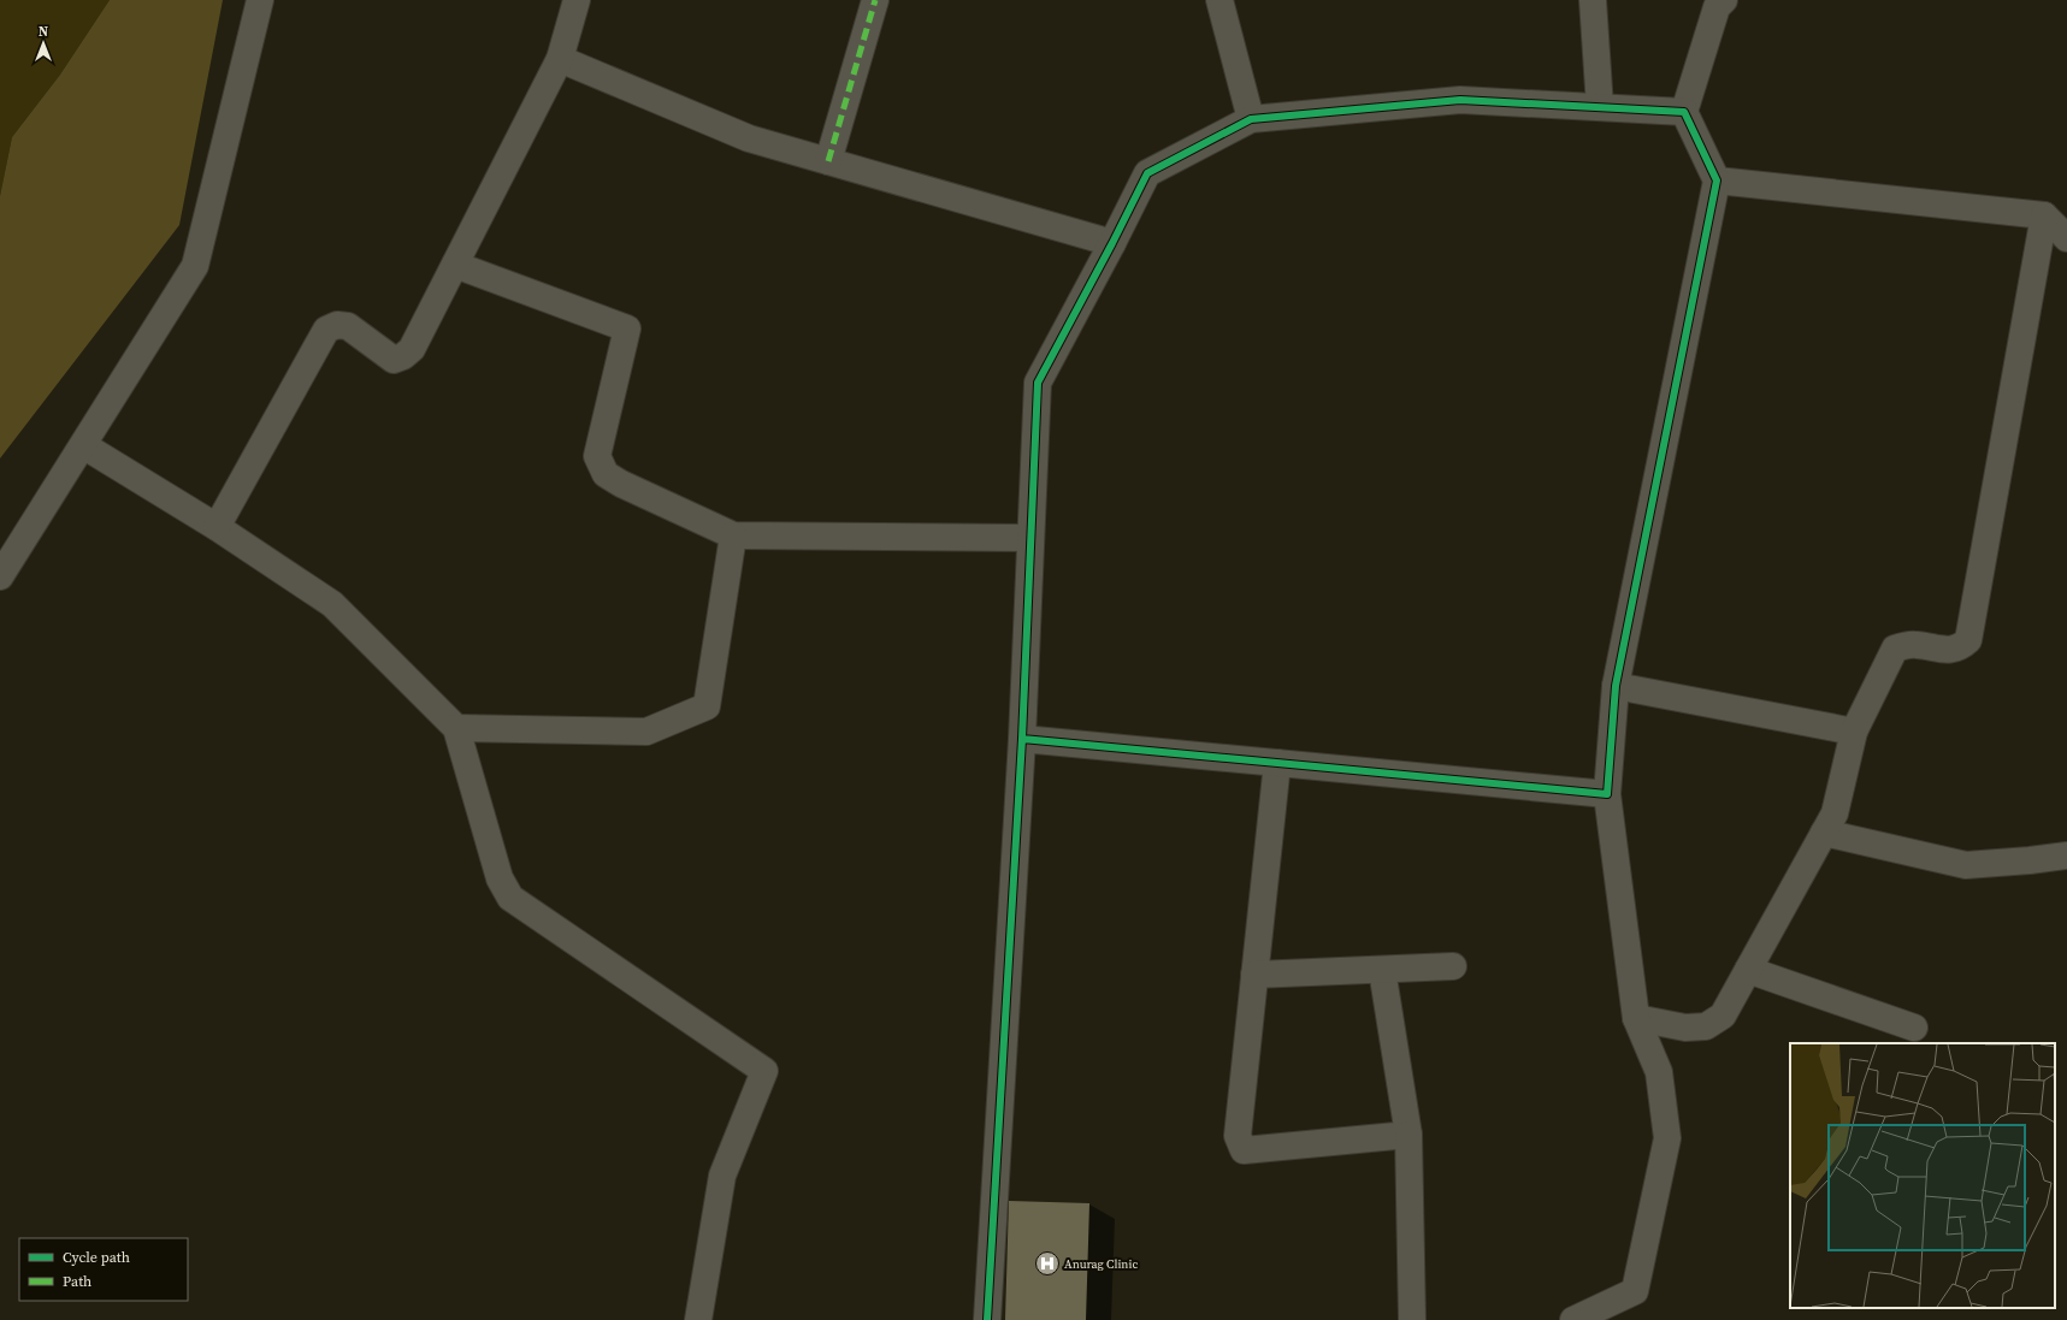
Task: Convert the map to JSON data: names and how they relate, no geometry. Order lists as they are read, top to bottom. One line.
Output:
{"places":{"hospital":["Anurag Clinic"]},"legend":["Cycle path","Path"],"north":"top"}
